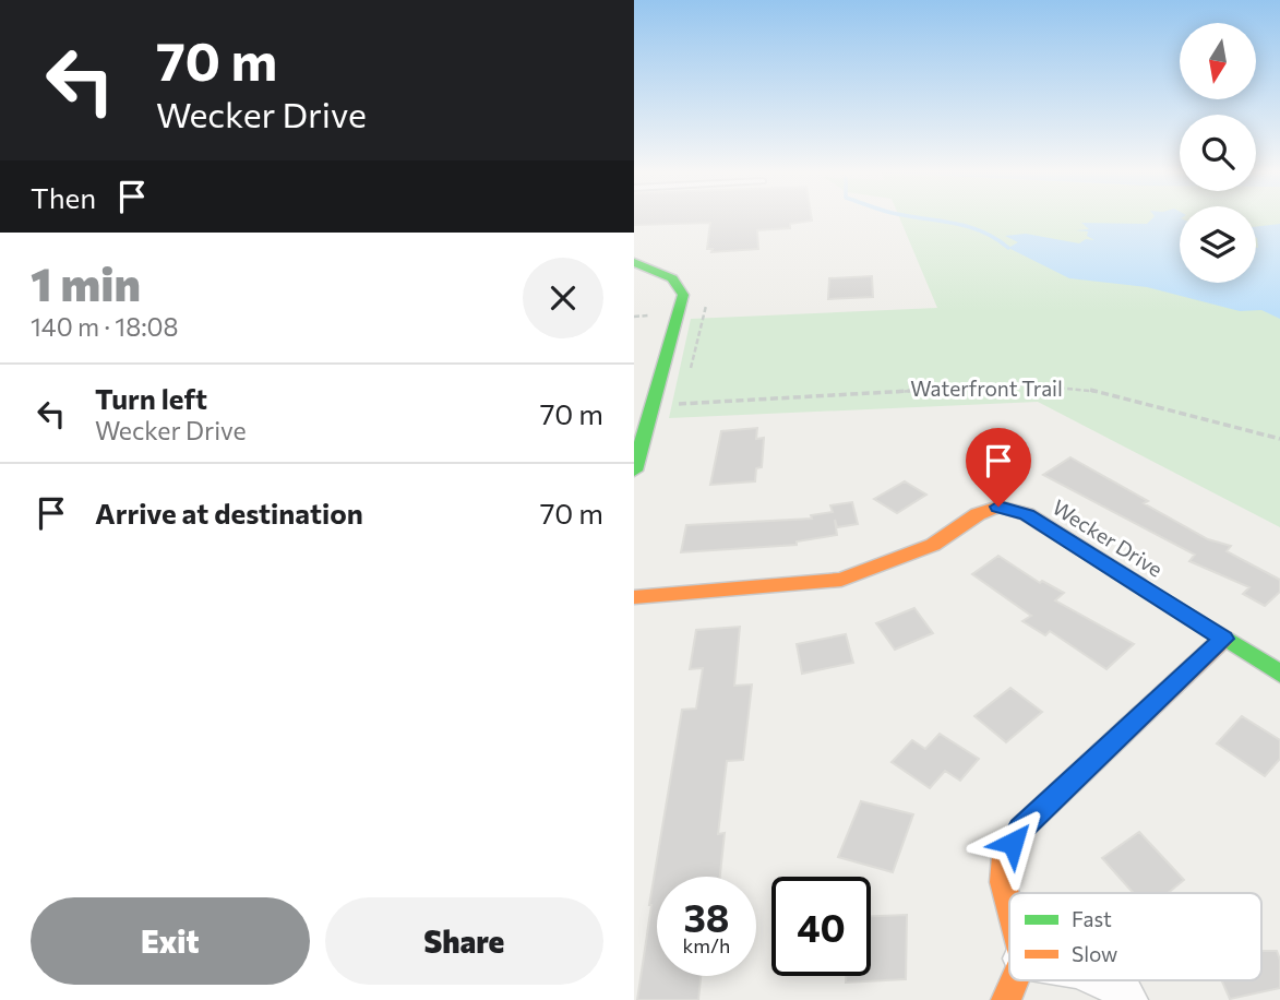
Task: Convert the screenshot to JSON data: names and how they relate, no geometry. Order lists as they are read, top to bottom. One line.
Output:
{"streets":{"street":["Wecker Drive"],"path":["Waterfront Trail"]},"legend":["Fast","Slow"],"north":"bottom","page":{"turn":["70 m","Wecker Drive"],"then":"Then","heading":["1 min","140 m · 18:08"],"list":[{"name":"Turn left","note":"Wecker Drive","value":"70 m"},{"name":"Arrive at destination","value":"70 m"}],"speed":"38 km/h","limit":"40","buttons":["Exit","Share"]}}
